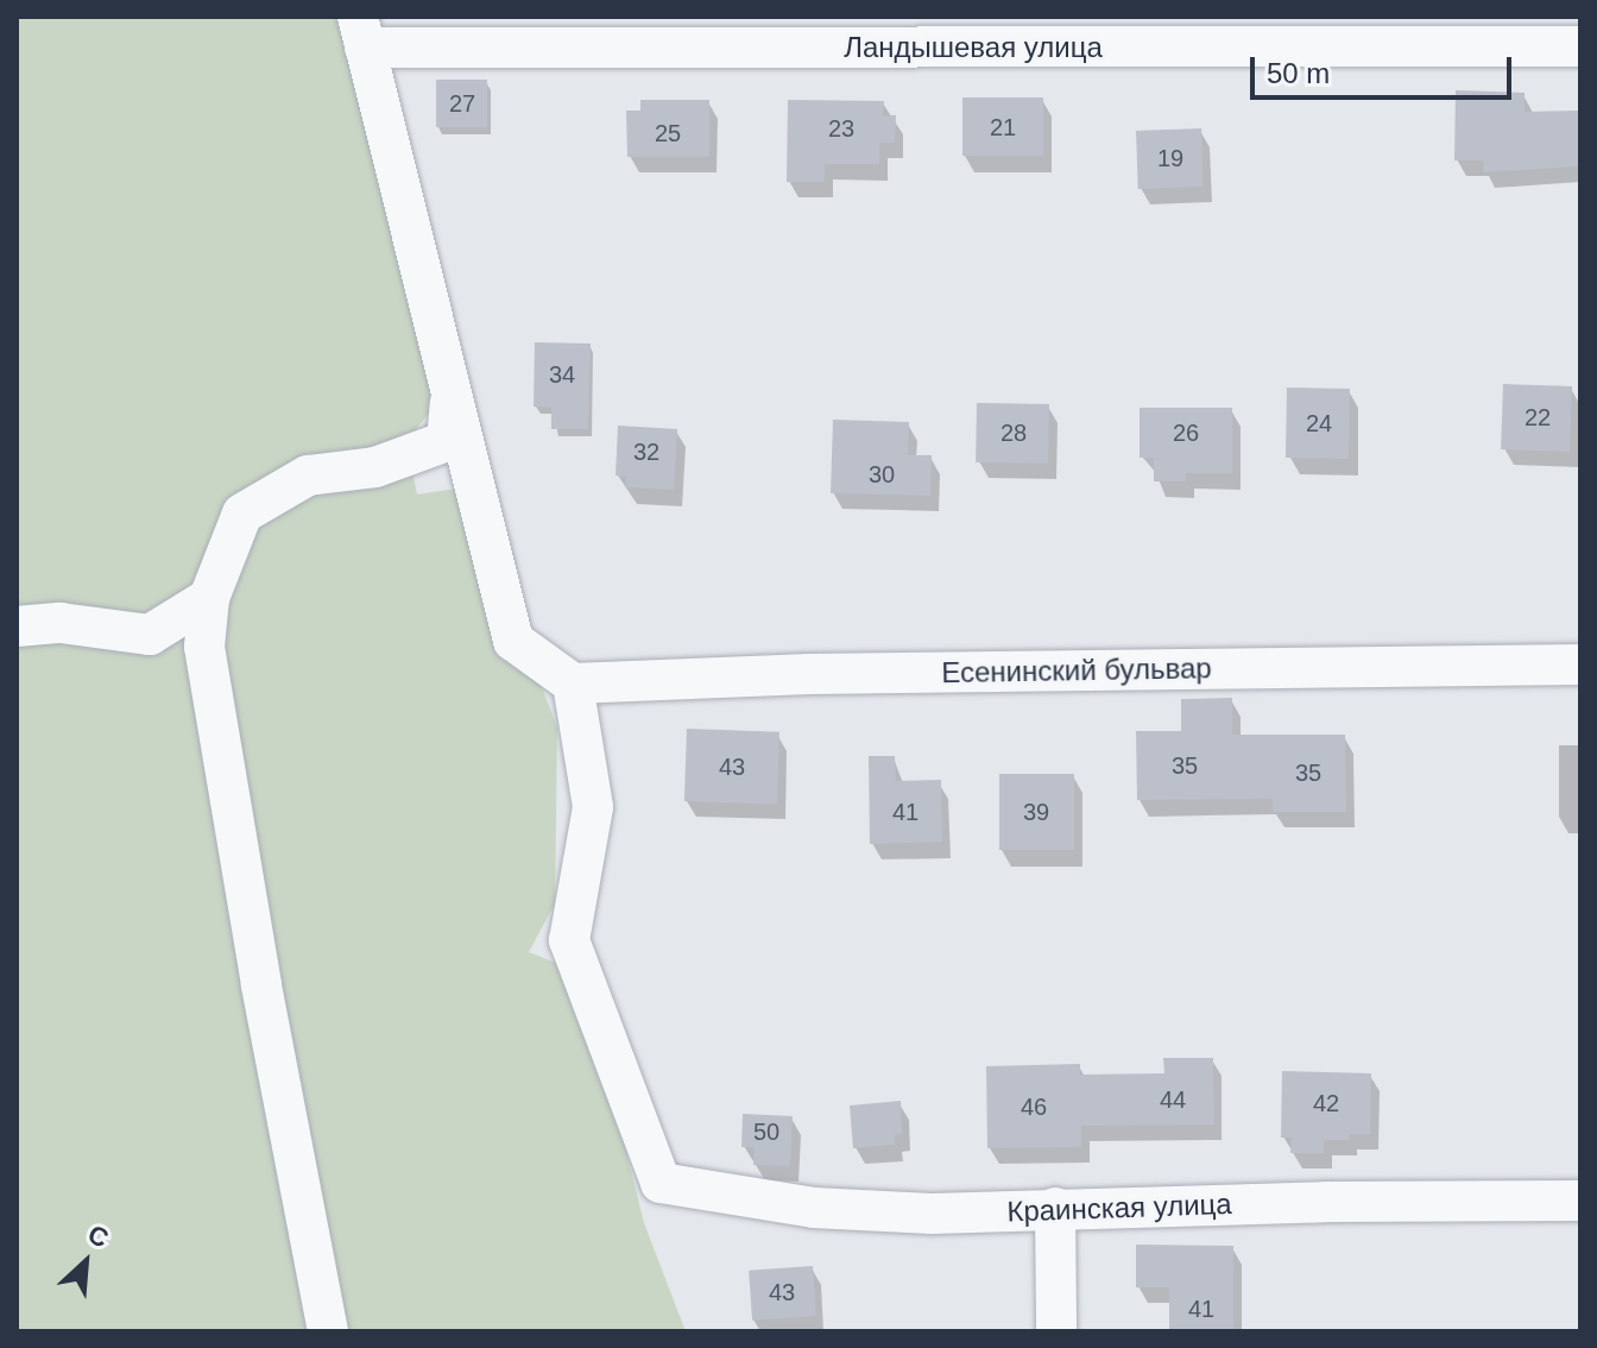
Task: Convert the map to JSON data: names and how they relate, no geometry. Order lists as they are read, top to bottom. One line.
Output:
{"streets":{"street":["Ландышевая улица","Есенинский бульвар","Краинская улица"]},"crossings":[["Есенинский бульвар","Краинская улица"]],"house_numbers":["27","21","23","25","19","34","22","24","28","26","32","30","35","43","35","41","39","44","42","46","50","43","41"],"scale_bar":"50 m","north":"top right"}
